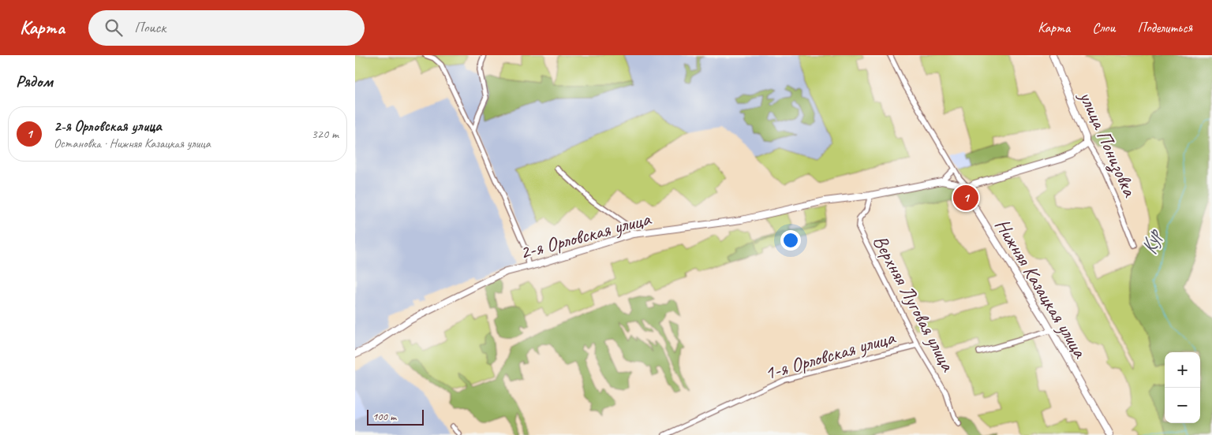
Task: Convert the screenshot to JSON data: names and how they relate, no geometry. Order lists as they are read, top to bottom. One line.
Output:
{"streets":{"street":["улица Понизовка","2-я Орловская улица","Нижняя Казацкая улица","Верхняя Луговая улица","1-я Орловская улица"]},"crossings":[["2-я Орловская улица","Нижняя Казацкая улица"],["2-я Орловская улица","Верхняя Луговая улица"],["Верхняя Луговая улица","1-я Орловская улица"]],"water":["Кур"],"scale_bar":"100 m","page":{"header":"Карта","search":"Поиск","nav":["Карта","Слои","Поделиться"],"heading":"Рядом","list":[{"mark":"1","name":"2-я Орловская улица","note":"Остановка · Нижняя Казацкая улица","value":"320 m"}],"pins":"1","map_buttons":["+","−"],"scale":"100 m"}}
